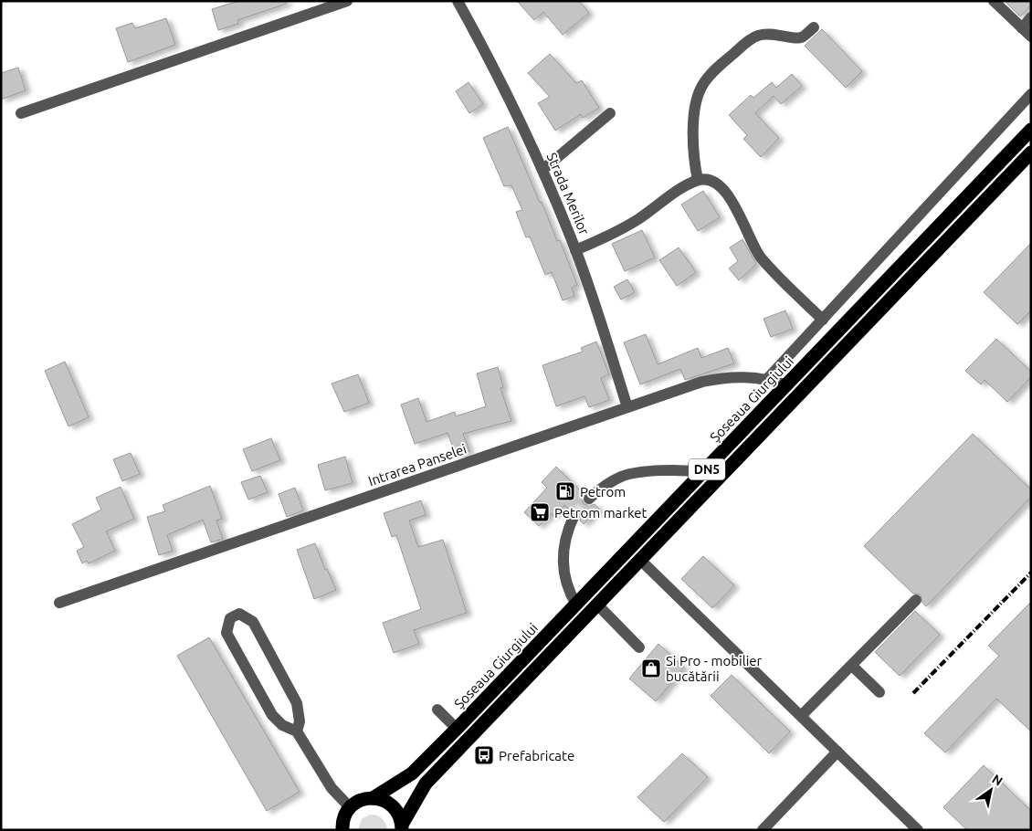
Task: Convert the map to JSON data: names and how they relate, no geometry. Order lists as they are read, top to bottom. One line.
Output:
{"streets":{"highway":["Șoseaua Giurgiului","DN5"],"street":["Strada Merilor","Intrarea Panselei"]},"crossings":[["Strada Merilor","Intrarea Panselei"],["Șoseaua Giurgiului","Intrarea Panselei"],["Șoseaua Giurgiului","DN5"]],"places":{"fuel station":["Petrom"],"supermarket":["Petrom market"],"shop":["Si Pro - mobilier bucătării"],"bus stop":["Prefabricate"]},"north":"top right"}
